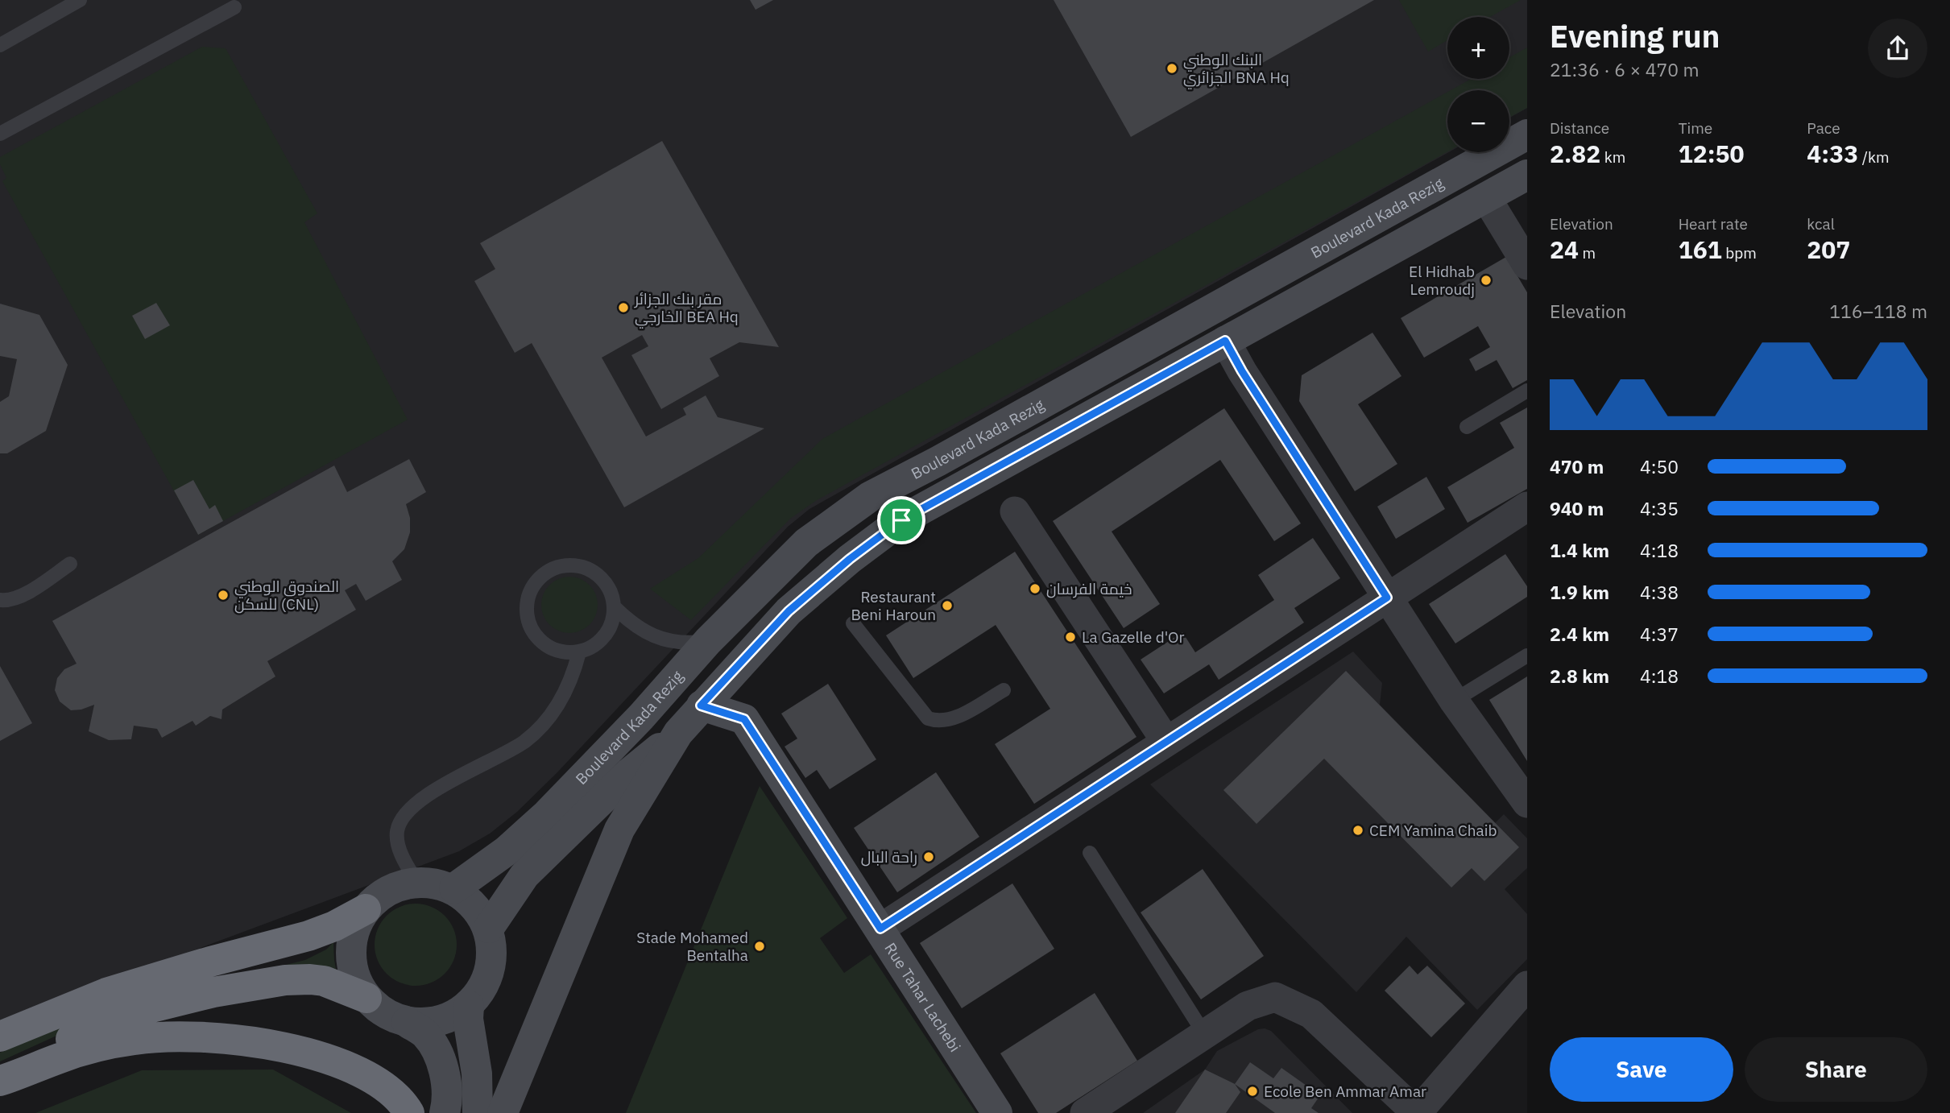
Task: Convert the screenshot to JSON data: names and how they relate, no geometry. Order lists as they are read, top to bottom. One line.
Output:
{"streets":{"main road":["Boulevard Kada Rezig","Rue Tahar Lachebi"]},"places":["البنك الوطني الجزائري BNA Hq","El Hidhab Lemroudj","مقر بنك الجزائر الخارجي BEA Hq","خيمة الفرسان","الصندوق الوطني للسكن (CNL)","Restaurant Beni Haroun","La Gazelle d'Or","CEM Yamina Chaib","راحة البال","Stade Mohamed Bentalha","Ecole Ben Ammar Amar"],"page":{"heading":["Evening run","21:36 · 6 × 470 m"],"map_buttons":["+","−"],"stats":[["Distance","2.82 km"],["Time","12:50"],["Pace","4:33 /km"],["Elevation","24 m"],["Heart rate","161 bpm"],["kcal","207"]],"chart":["Elevation","116–118 m"],"list":[{"name":"470 m","note":"4:50"},{"name":"940 m","note":"4:35"},{"name":"1.4 km","note":"4:18"},{"name":"1.9 km","note":"4:38"},{"name":"2.4 km","note":"4:37"},{"name":"2.8 km","note":"4:18"}],"buttons":["Save","Share"]}}
